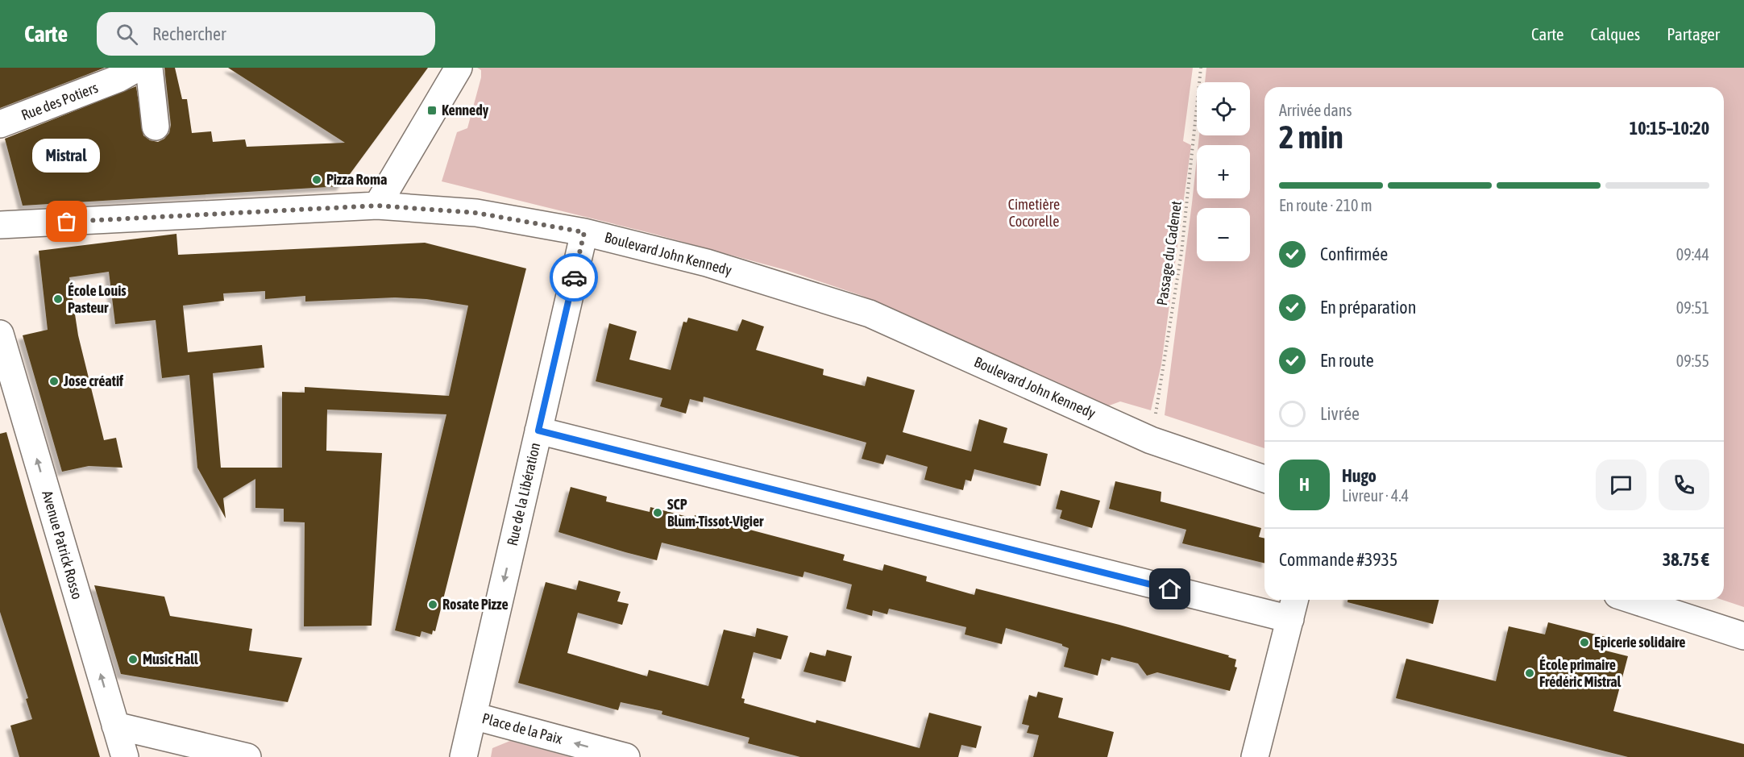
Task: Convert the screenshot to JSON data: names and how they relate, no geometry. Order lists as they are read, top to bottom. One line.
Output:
{"streets":{"street":["Rue des Potiers","Boulevard John Kennedy","Rue de la Libération","Avenue Patrick Rosso","Place de la Paix"],"path":["Passage du Cadenet"]},"crossings":[["Passage du Cadenet","Boulevard John Kennedy"],["Boulevard John Kennedy","Rue de la Libération"],["Rue de la Libération","Place de la Paix"]],"one_way":["Rue de la Libération","Avenue Patrick Rosso","Place de la Paix"],"parks":["Cimetière Cocorelle"],"places":{"transit":["Kennedy"],"other":["Pizza Roma","Mistral","École Louis Pasteur","Jose créatif","SCP Blum-Tissot-Vigier","Rosate Pizze","Epicerie solidaire","Music Hall","École primaire Frédéric Mistral"]},"page":{"header":"Carte","search":"Rechercher","nav":["Carte","Calques","Partager"],"map_buttons":["+","−"],"heading":["2 min","Arrivée dans","10:15–10:20"],"panel":["Hugo","Livreur · 4.4","Commande #3935","38.75 €"],"bubble":"Mistral","bar":"En route · 210 m","list":[["Confirmée","09:44"],["En préparation","09:51"],["En route","09:55"],"Livrée"],"round":"H"}}
